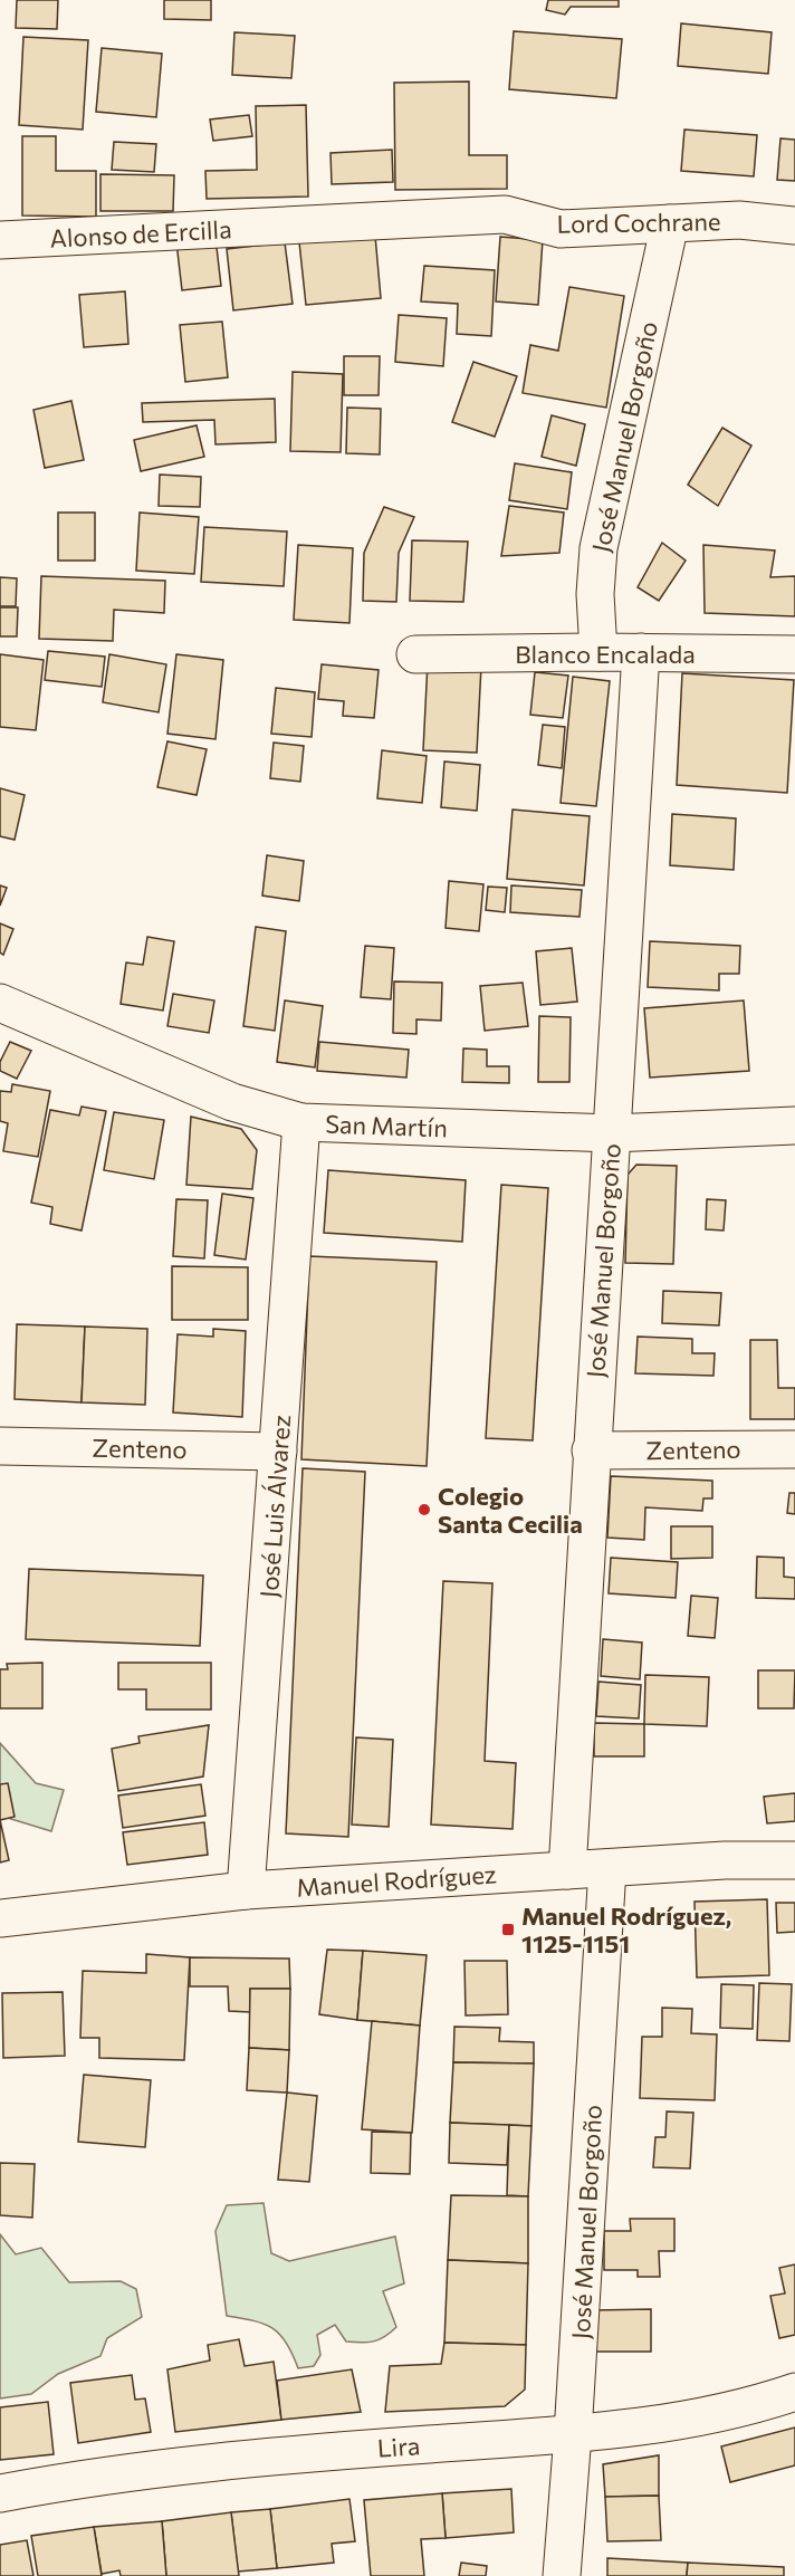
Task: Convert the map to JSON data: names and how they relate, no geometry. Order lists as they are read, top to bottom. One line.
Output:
{"streets":{"street":["Lord Cochrane","Alonso de Ercilla","José Manuel Borgoño","Blanco Encalada","San Martín","Zenteno","José Luis Álvarez","Manuel Rodríguez","Lira"]},"crossings":[["Lord Cochrane","Alonso de Ercilla"],["Lord Cochrane","José Manuel Borgoño"],["José Manuel Borgoño","Blanco Encalada"],["José Manuel Borgoño","San Martín"],["José Manuel Borgoño","Zenteno"],["José Manuel Borgoño","Manuel Rodríguez"],["José Manuel Borgoño","Lira"],["San Martín","José Luis Álvarez"],["Zenteno","José Luis Álvarez"],["José Luis Álvarez","Manuel Rodríguez"]],"places":{"other":["Colegio Santa Cecilia"],"transit":["Manuel Rodríguez, 1125-1151"]}}
